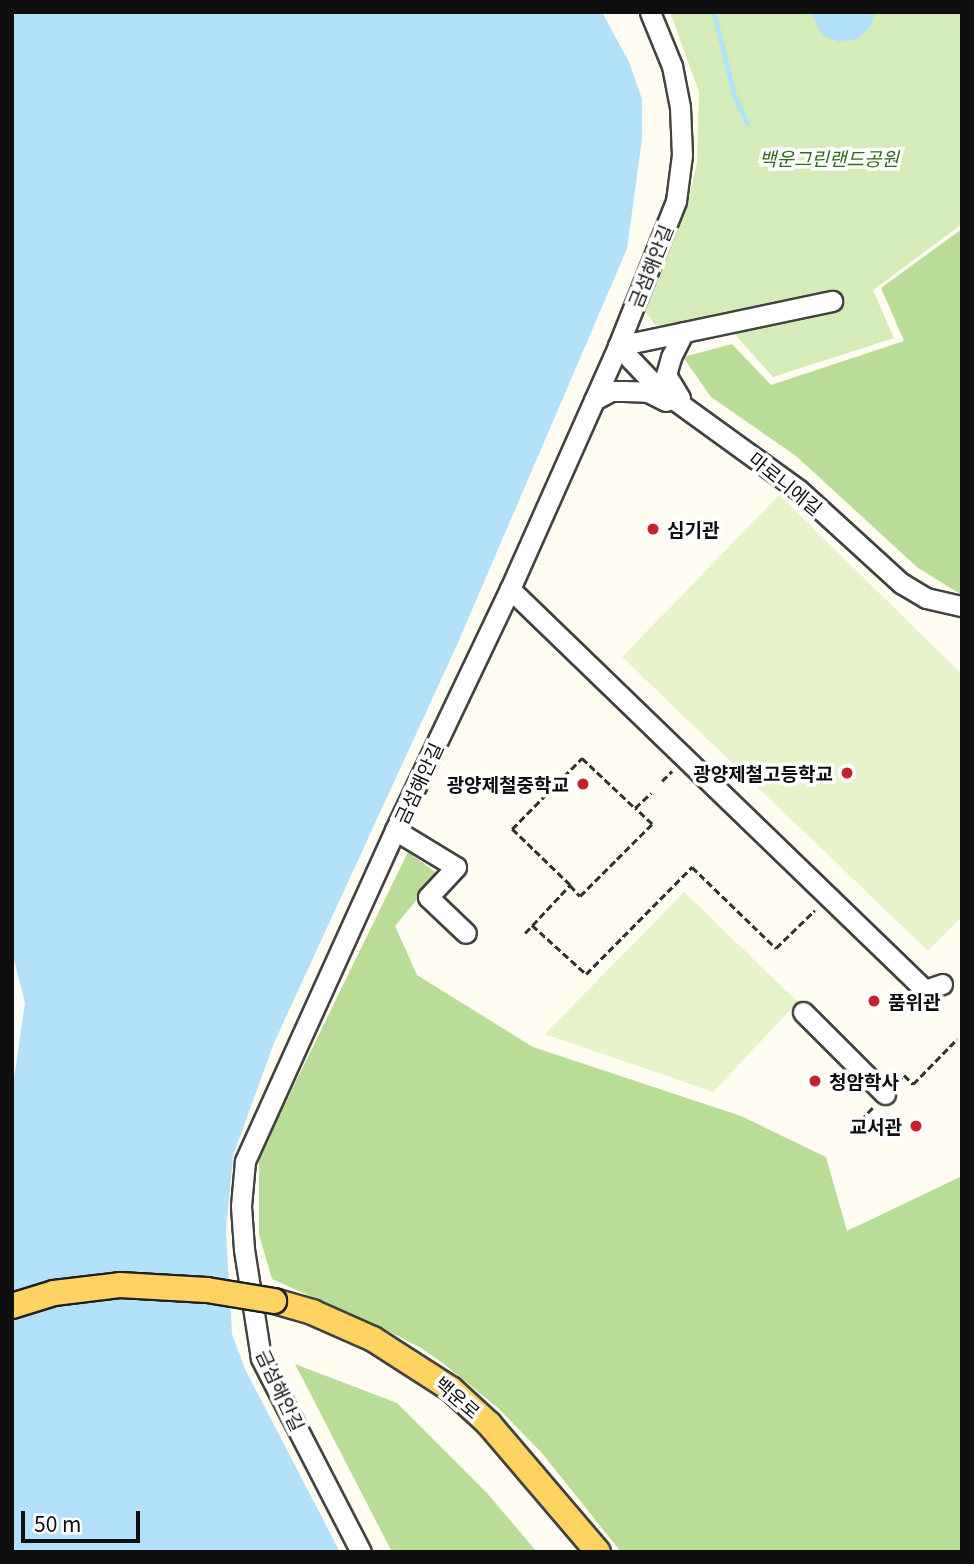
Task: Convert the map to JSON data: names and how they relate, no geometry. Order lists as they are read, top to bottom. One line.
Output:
{"streets":{"main road":["백운로"],"street":["금섬해안길","마로니에길"]},"crossings":[["금섬해안길","마로니에길"]],"parks":["백운그린랜드공원"],"places":["심기관","광양제철고등학교","광양제철중학교","품위관","청암학사","교서관"],"scale_bar":"50 m"}
